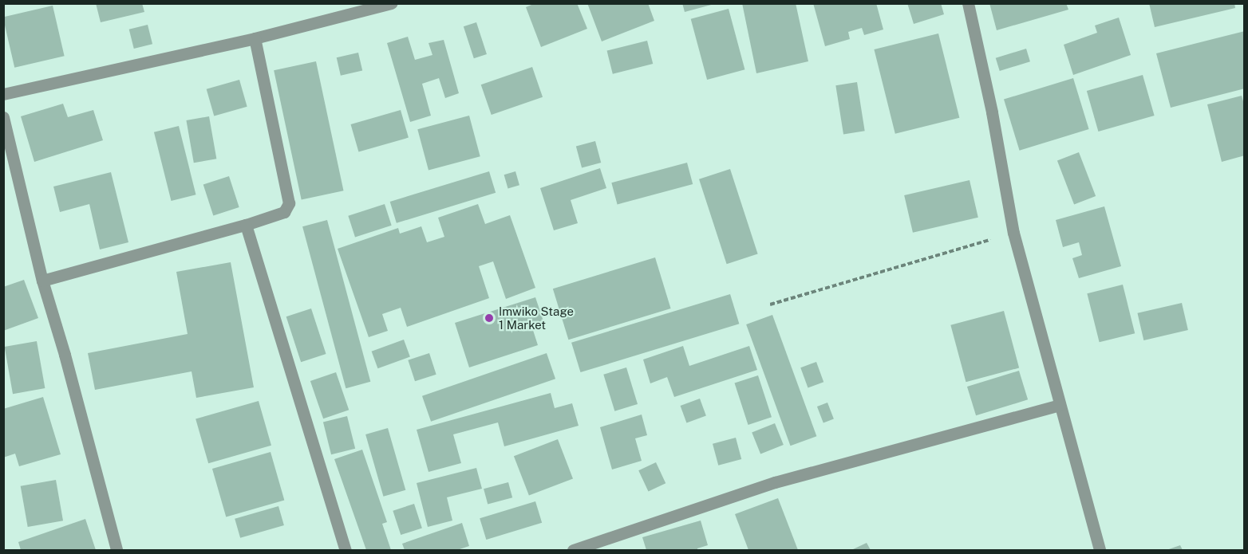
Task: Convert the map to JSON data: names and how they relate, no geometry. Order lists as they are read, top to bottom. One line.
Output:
{"places":["Imwiko Stage 1 Market"]}
